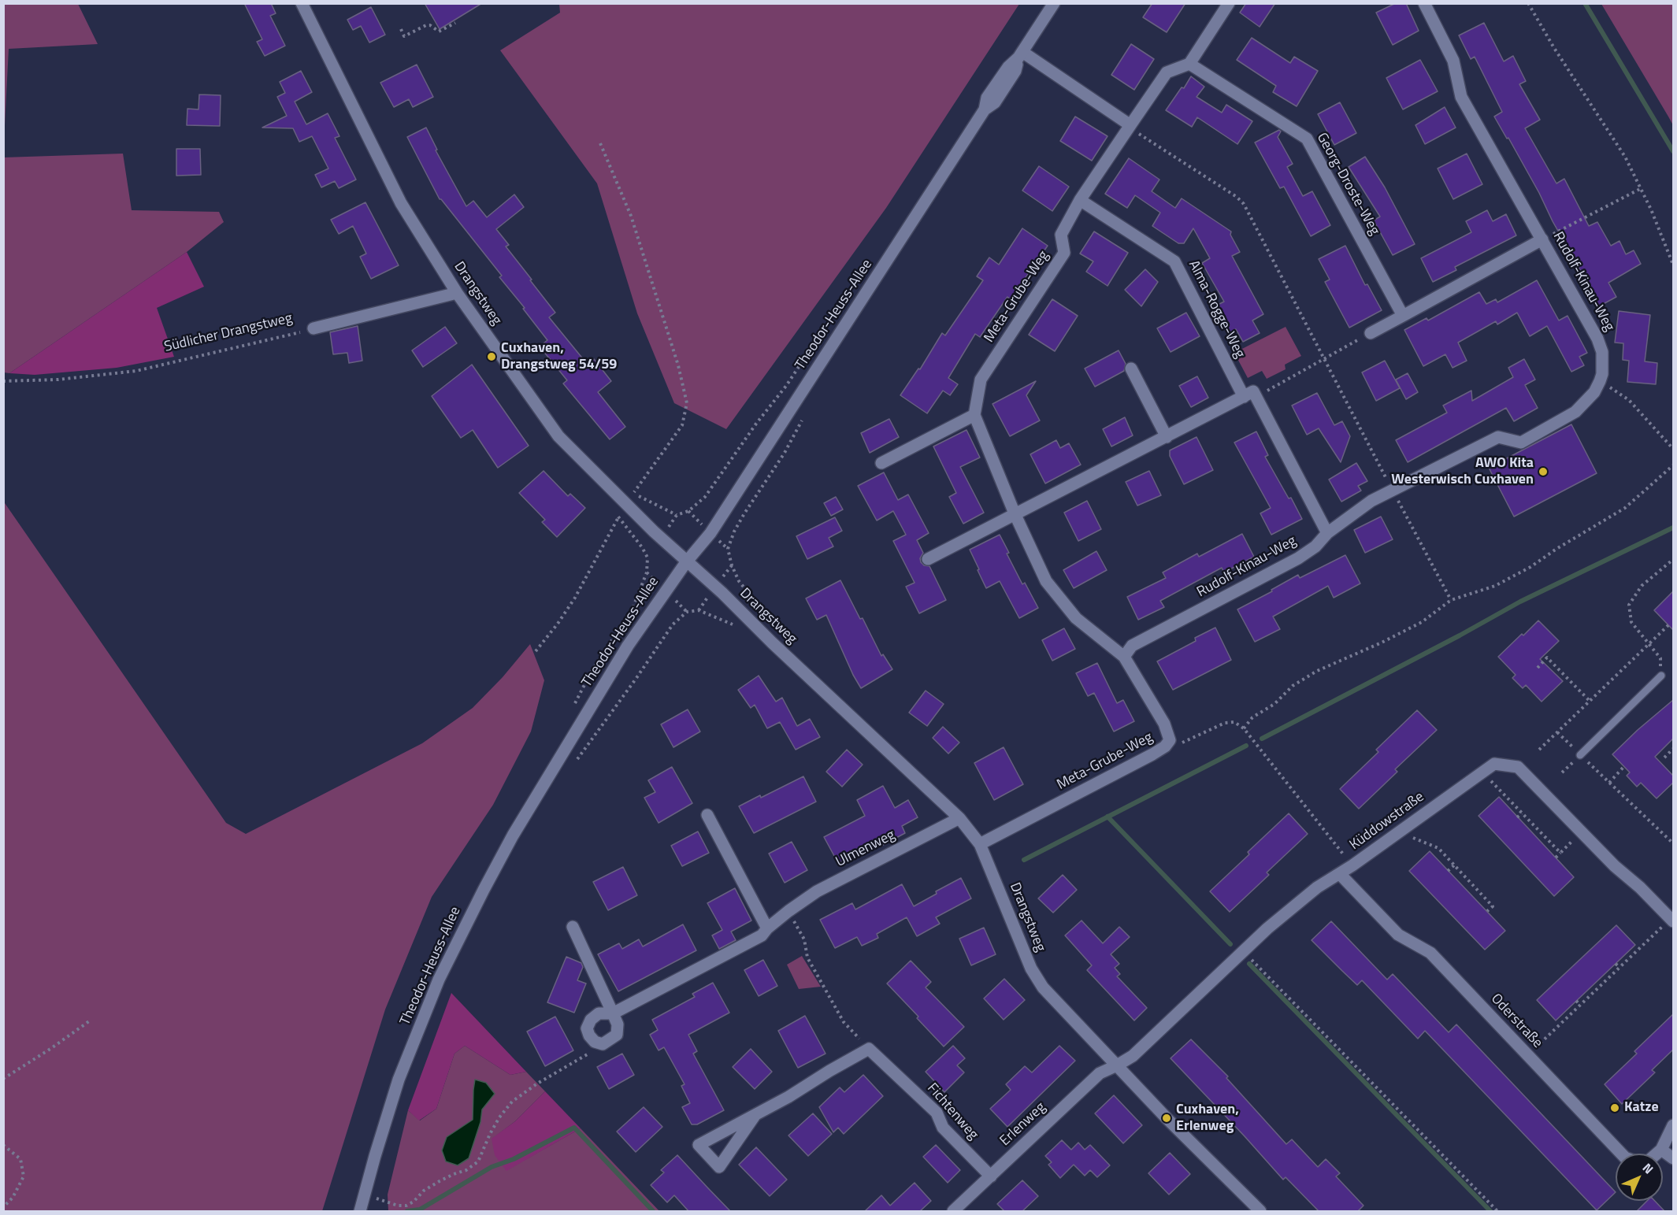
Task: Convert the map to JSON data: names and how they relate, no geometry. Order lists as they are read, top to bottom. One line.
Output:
{"streets":{"street":["Georg-Droste-Weg","Rudolf-Kinau-Weg","Drangstweg","Meta-Grube-Weg","Alma-Rogge-Weg","Theodor-Heuss-Allee","Südlicher Drangstweg","Küddowstraße","Ulmenweg","Oderstraße","Fichtenweg","Erlenweg"]},"crossings":[["Georg-Droste-Weg","Meta-Grube-Weg"],["Rudolf-Kinau-Weg","Meta-Grube-Weg"],["Rudolf-Kinau-Weg","Alma-Rogge-Weg"],["Drangstweg","Meta-Grube-Weg"],["Drangstweg","Theodor-Heuss-Allee"],["Drangstweg","Südlicher Drangstweg"],["Drangstweg","Küddowstraße"],["Drangstweg","Ulmenweg"],["Drangstweg","Erlenweg"],["Meta-Grube-Weg","Alma-Rogge-Weg"],["Küddowstraße","Oderstraße"],["Küddowstraße","Erlenweg"],["Fichtenweg","Erlenweg"]],"places":["Cuxhaven, Drangstweg 54/59","AWO Kita Westerwisch Cuxhaven","Katze","Cuxhaven, Erlenweg"],"north":"top right"}
